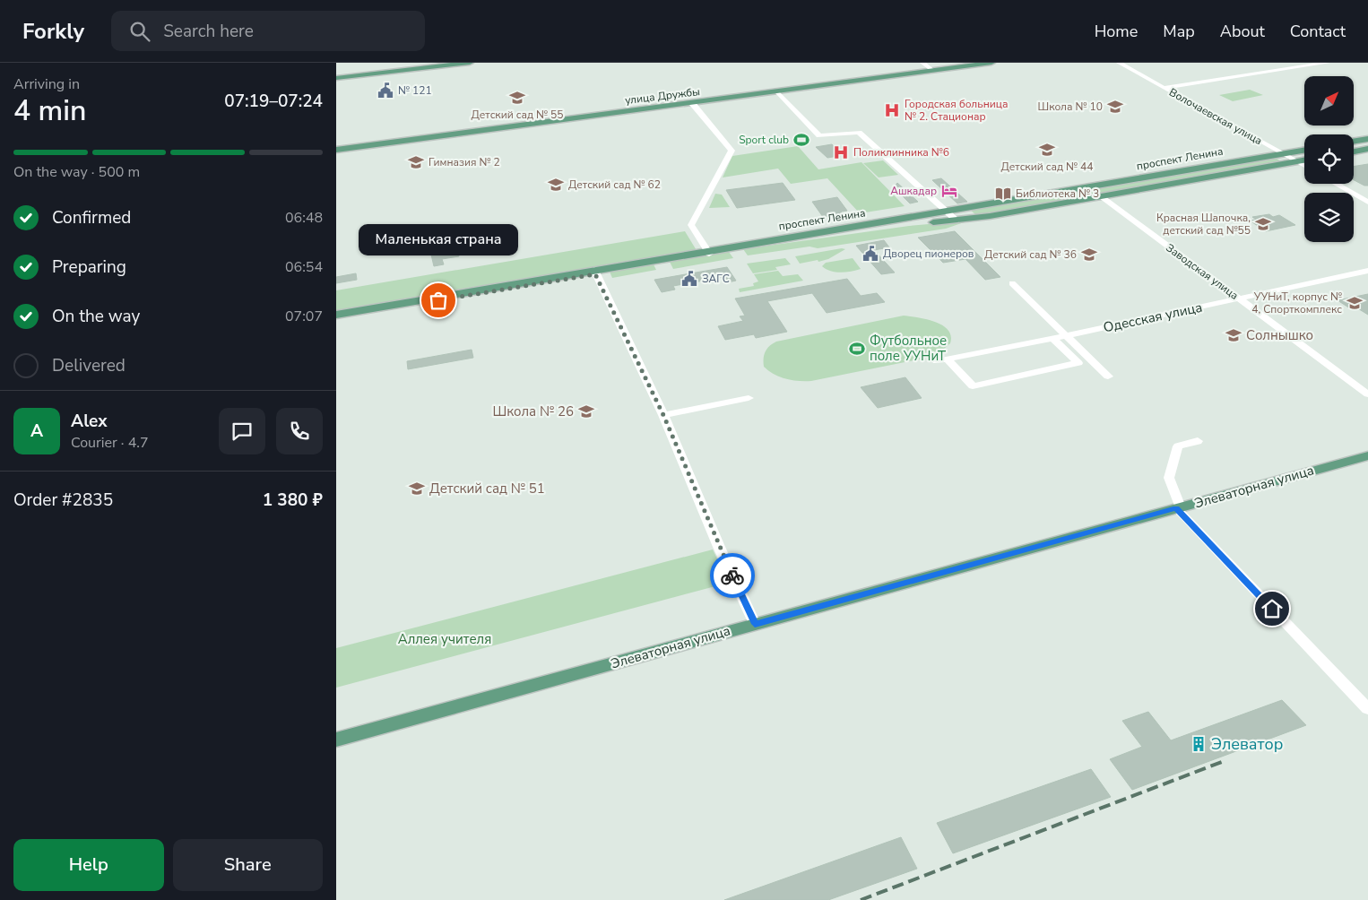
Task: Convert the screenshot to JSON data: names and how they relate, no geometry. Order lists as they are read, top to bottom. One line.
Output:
{"streets":{"main road":["улица Дружбы","проспект Ленина","Элеваторная улица"],"street":["Волочаевская улица","Заводская улица","Одесская улица"]},"crossings":[["Волочаевская улица","проспект Ленина"],["проспект Ленина","Заводская улица"],["Заводская улица","Одесская улица"]],"parks":["Аллея учителя"],"places":{"public building":["№ 121","Дворец пионеров","ЗАГС"],"school or university":["Детский сад № 55","Школа № 10","Детский сад № 44","Гимназия № 2","Детский сад № 62","Красная Шапочка, детский сад №55","Детский сад № 36","УУНиТ, корпус № 4, Спорткомплекс","Солнышко","Школа № 26","Детский сад № 51"],"hospital":["Городская больница № 2. Стационар","Поликлинника №6"],"sports":["Sport club","Футбольное поле УУНиТ"],"hotel":["Ашкадар"],"library":["Библиотека № 3"],"other":["Маленькая страна"],"building":["Элеватор"]},"north":"top right","page":{"header":"Forkly","search":"Search here","nav":["Home","Map","About","Contact"],"heading":["4 min","Arriving in","07:19–07:24"],"panel":["Alex","Courier · 4.7","Order #2835","1 380 ₽"],"bar":"On the way · 500 m","list":[["Confirmed","06:48"],["Preparing","06:54"],["On the way","07:07"],"Delivered"],"bubble":"Маленькая страна","round":"A","buttons":["Help","Share"]}}
